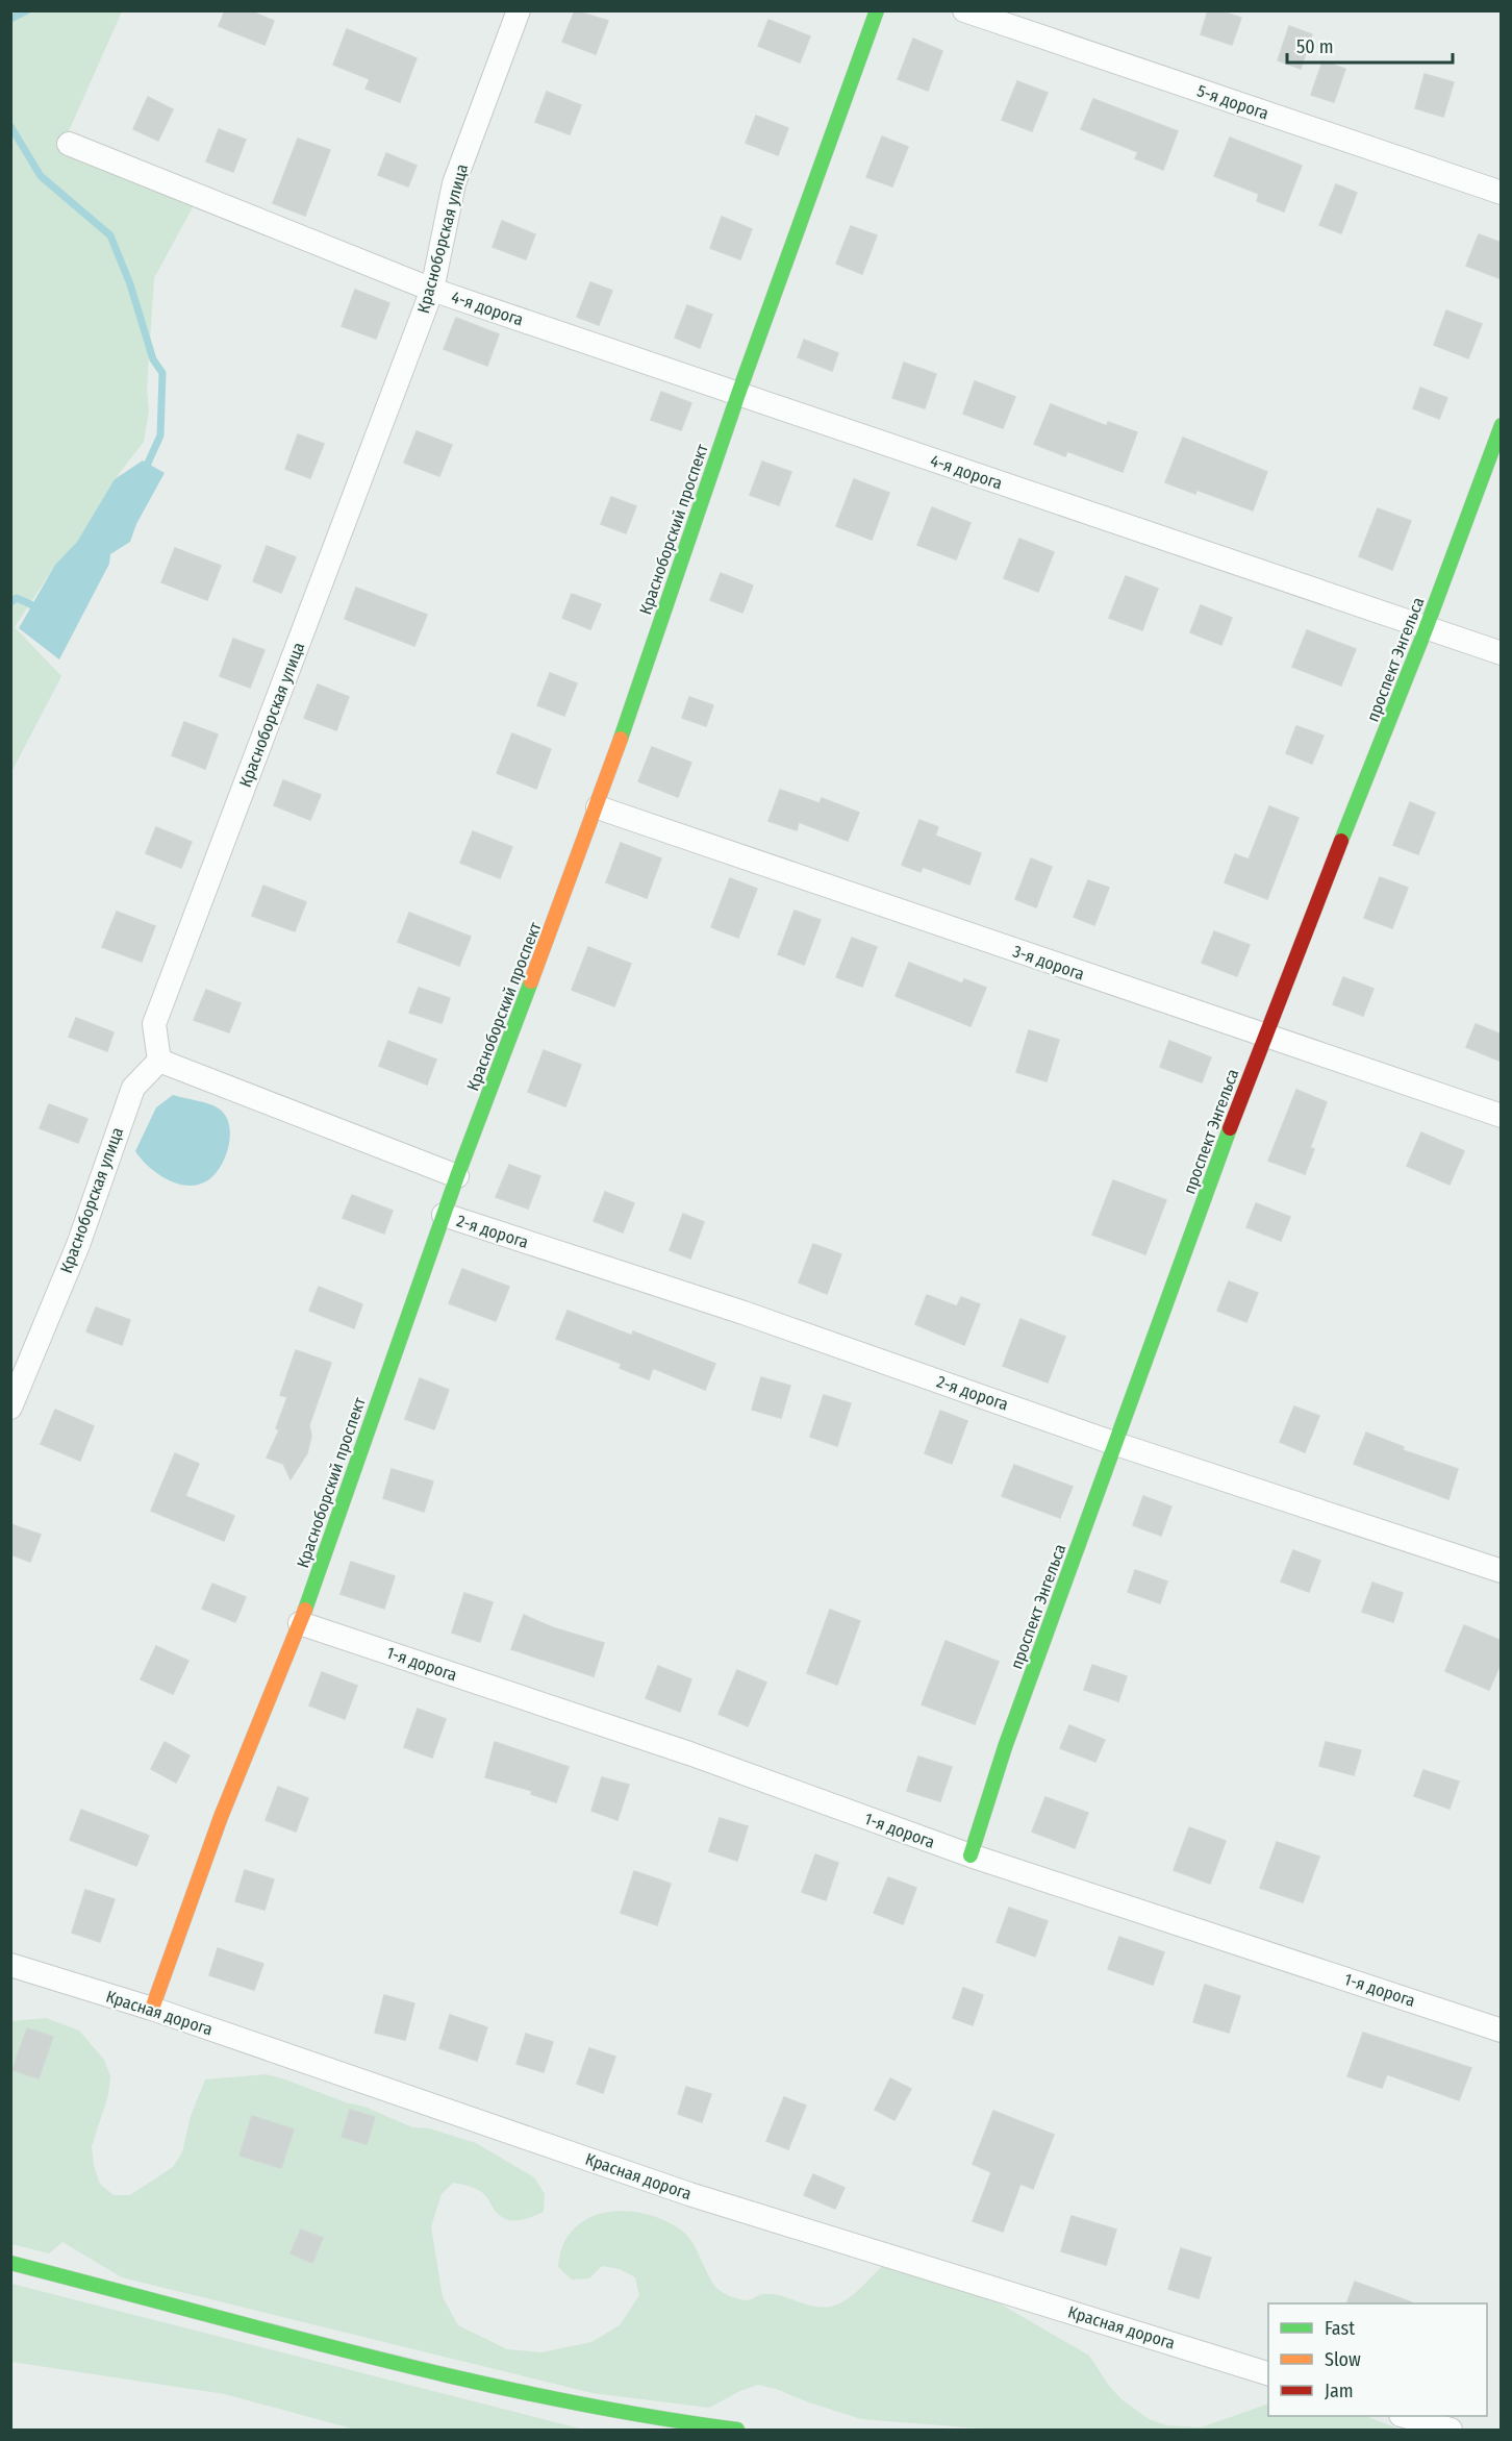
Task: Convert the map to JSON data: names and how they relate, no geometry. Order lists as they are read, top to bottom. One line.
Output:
{"streets":{"street":["5-я дорога","Красноборская улица","4-я дорога","Красноборский проспект","проспект Энгельса","3-я дорога","2-я дорога","1-я дорога","Красная дорога"]},"crossings":[["Красноборская улица","4-я дорога"],["4-я дорога","Красноборский проспект"],["4-я дорога","проспект Энгельса"],["Красноборский проспект","3-я дорога"],["Красноборский проспект","2-я дорога"],["Красноборский проспект","1-я дорога"],["Красноборский проспект","Красная дорога"],["проспект Энгельса","3-я дорога"],["проспект Энгельса","2-я дорога"],["проспект Энгельса","1-я дорога"]],"legend":["Fast","Slow","Jam"],"scale_bar":"50 m"}
